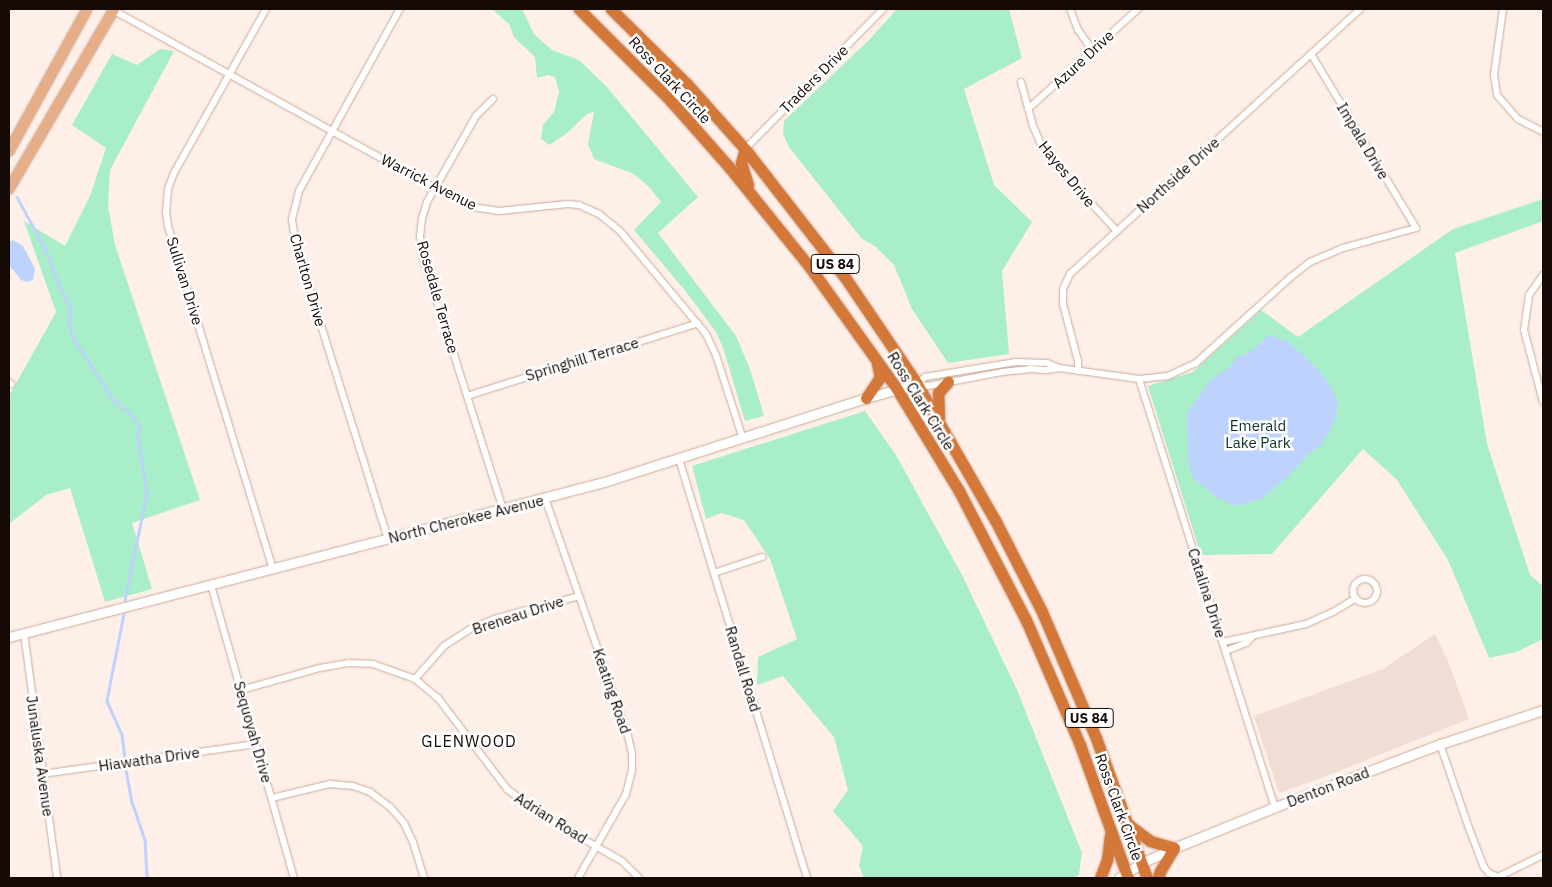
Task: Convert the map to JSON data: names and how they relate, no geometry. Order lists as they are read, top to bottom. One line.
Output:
{"streets":{"highway":["Ross Clark Circle","US 84"],"street":["Azure Drive","Traders Drive","Impala Drive","Hayes Drive","Northside Drive","Warrick Avenue","Charlton Drive","Sullivan Drive","Rosedale Terrace","Springhill Terrace","North Cherokee Avenue","Catalina Drive","Breneau Drive","Randall Road","Keating Road","Sequoyah Drive","Junaluska Avenue","Hiawatha Drive","Denton Road","Adrian Road"]},"crossings":[["Azure Drive","Hayes Drive"],["Traders Drive","Ross Clark Circle"],["Ross Clark Circle","North Cherokee Avenue"],["Ross Clark Circle","Denton Road"],["Impala Drive","Northside Drive"],["Impala Drive","North Cherokee Avenue"],["Hayes Drive","Northside Drive"],["Northside Drive","North Cherokee Avenue"],["Warrick Avenue","Charlton Drive"],["Warrick Avenue","Sullivan Drive"],["Warrick Avenue","Rosedale Terrace"],["Warrick Avenue","Springhill Terrace"],["Warrick Avenue","North Cherokee Avenue"],["Charlton Drive","North Cherokee Avenue"],["Sullivan Drive","North Cherokee Avenue"],["Rosedale Terrace","Springhill Terrace"],["Rosedale Terrace","North Cherokee Avenue"],["North Cherokee Avenue","Catalina Drive"],["North Cherokee Avenue","Randall Road"],["North Cherokee Avenue","Keating Road"],["North Cherokee Avenue","Sequoyah Drive"],["North Cherokee Avenue","Junaluska Avenue"],["Catalina Drive","Denton Road"],["Breneau Drive","Keating Road"],["Breneau Drive","Adrian Road"],["Keating Road","Adrian Road"],["Sequoyah Drive","Hiawatha Drive"],["Sequoyah Drive","Adrian Road"],["Junaluska Avenue","Hiawatha Drive"]],"districts":["GLENWOOD"],"parks":["Emerald Lake Park"]}
